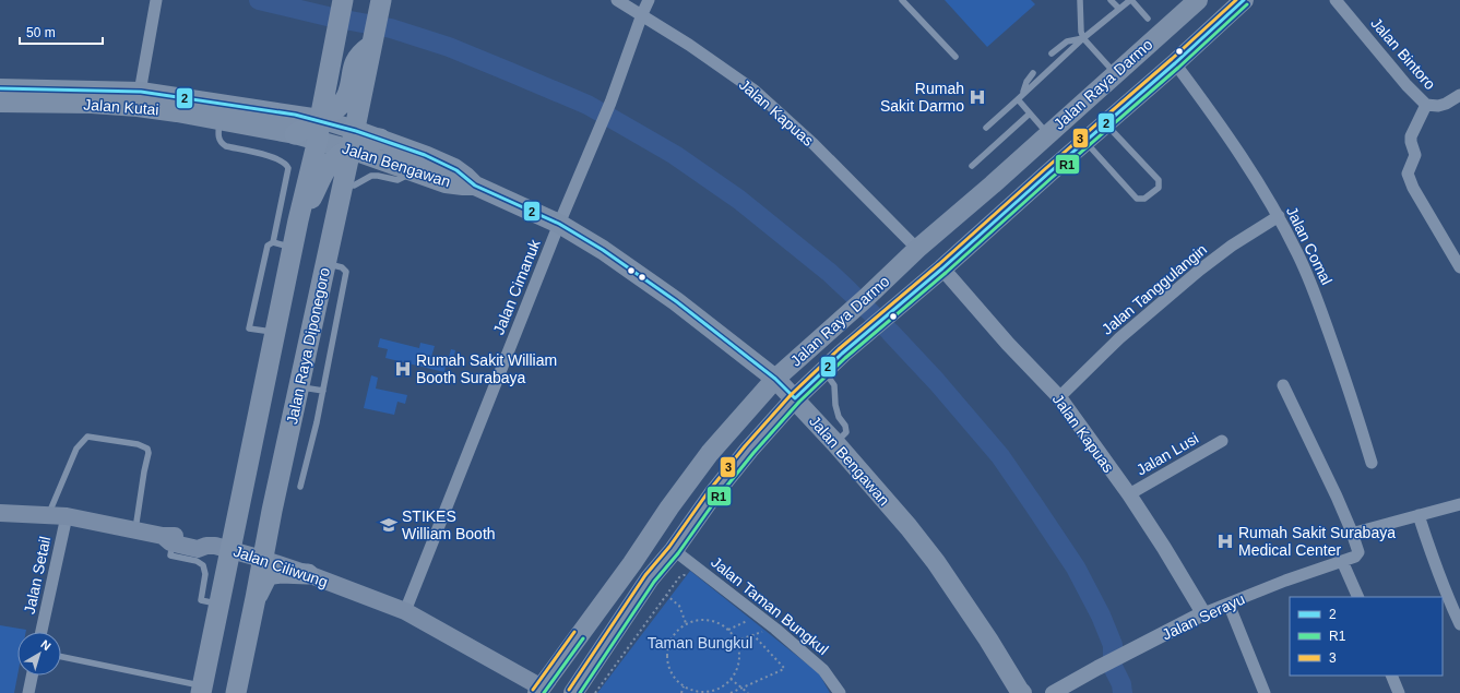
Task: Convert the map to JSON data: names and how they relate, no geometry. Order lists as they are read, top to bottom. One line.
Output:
{"streets":{"highway":["Jalan Raya Diponegoro"],"main road":["Jalan Raya Darmo","Jalan Kutai","Jalan Bengawan","Jalan Ciliwung"],"street":["Jalan Bintoro","Jalan Kapuas","Jalan Comal","Jalan Cimanuk","Jalan Tanggulangin","Jalan Lusi","Jalan Setail","Jalan Taman Bungkul","Jalan Serayu"]},"crossings":[["Jalan Raya Darmo","Jalan Kapuas"],["Jalan Raya Darmo","Jalan Bengawan"],["Jalan Raya Darmo","Jalan Comal"],["Jalan Raya Darmo","Jalan Ciliwung"],["Jalan Raya Darmo","Jalan Taman Bungkul"],["Jalan Kutai","Jalan Bengawan"],["Jalan Kutai","Jalan Raya Diponegoro"],["Jalan Kapuas","Jalan Cimanuk"],["Jalan Kapuas","Jalan Tanggulangin"],["Jalan Kapuas","Jalan Lusi"],["Jalan Kapuas","Jalan Serayu"],["Jalan Bengawan","Jalan Cimanuk"],["Jalan Bengawan","Jalan Raya Diponegoro"],["Jalan Comal","Jalan Tanggulangin"],["Jalan Cimanuk","Jalan Ciliwung"],["Jalan Raya Diponegoro","Jalan Ciliwung"],["Jalan Ciliwung","Jalan Setail"]],"parks":["Taman Bungkul"],"places":{"hospital":["Rumah Sakit Darmo","Rumah Sakit William Booth Surabaya","Rumah Sakit Surabaya Medical Center"],"school or university":["STIKES William Booth"]},"lines":["transit line 2","transit line 3","transit line R1"],"legend":["2","R1","3"],"scale_bar":"50 m","north":"top right"}
